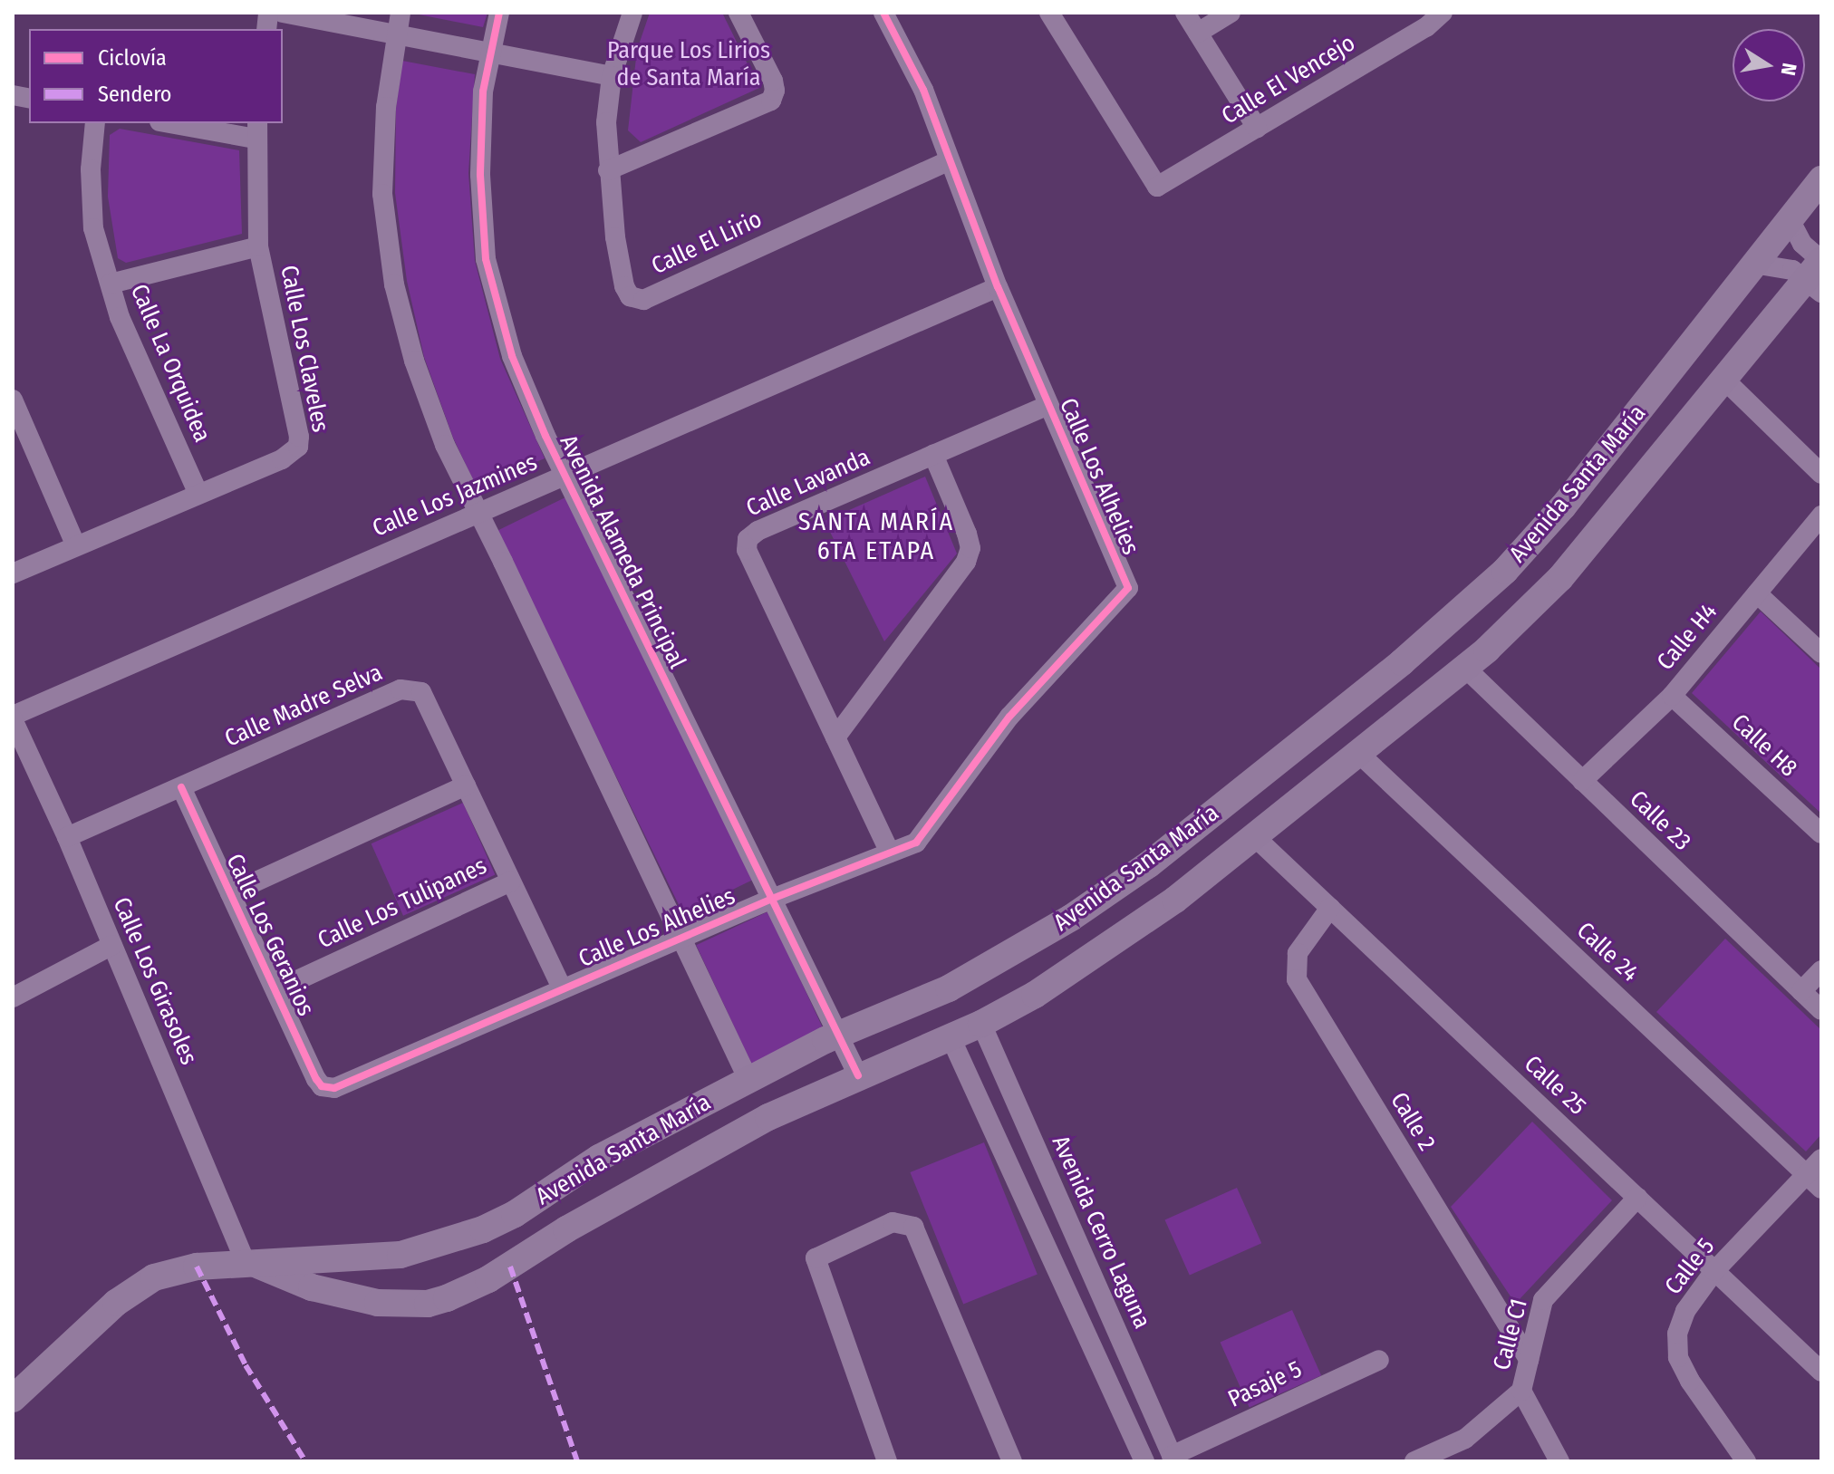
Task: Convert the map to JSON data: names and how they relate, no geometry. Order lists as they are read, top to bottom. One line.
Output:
{"streets":{"main road":["Avenida Santa María"],"street":["Calle El Vencejo","Calle El Lirio","Calle Los Claveles","Calle La Orquidea","Calle Los Alhelies","Calle Lavanda","Calle Los Jazmines","Avenida Alameda Principal","Calle H4","Calle Madre Selva","Calle H8","Calle 23","Calle Los Tulipanes","Calle Los Geranios","Calle 24","Calle Los Girasoles","Calle 25","Calle 2","Avenida Cerro Laguna","Calle 5","Calle C1","Pasaje 5"]},"crossings":[["Calle El Lirio","Calle Los Alhelies"],["Calle Los Claveles","Calle La Orquidea"],["Calle Los Alhelies","Calle Lavanda"],["Calle Los Alhelies","Calle Los Jazmines"],["Calle Los Alhelies","Avenida Alameda Principal"],["Calle Los Alhelies","Calle Madre Selva"],["Calle Los Alhelies","Calle Los Geranios"],["Avenida Santa María","Avenida Alameda Principal"],["Avenida Santa María","Calle 23"],["Avenida Santa María","Calle 24"],["Avenida Santa María","Calle Los Girasoles"],["Avenida Santa María","Calle 25"],["Avenida Santa María","Avenida Cerro Laguna"],["Calle Los Jazmines","Avenida Alameda Principal"],["Calle Los Jazmines","Calle Los Girasoles"],["Calle H4","Calle H8"],["Calle H4","Calle 23"],["Calle Madre Selva","Calle Los Tulipanes"],["Calle Madre Selva","Calle Los Geranios"],["Calle Madre Selva","Calle Los Girasoles"],["Calle Los Tulipanes","Calle Los Geranios"],["Calle 24","Calle 5"],["Calle 25","Calle 2"],["Calle 25","Calle 5"],["Calle 25","Calle C1"],["Calle 2","Calle C1"],["Avenida Cerro Laguna","Pasaje 5"]],"districts":["SANTA MARÍA 6TA ETAPA"],"parks":["Parque Los Lirios de Santa María"],"legend":["Ciclovía","Sendero"],"north":"right"}
